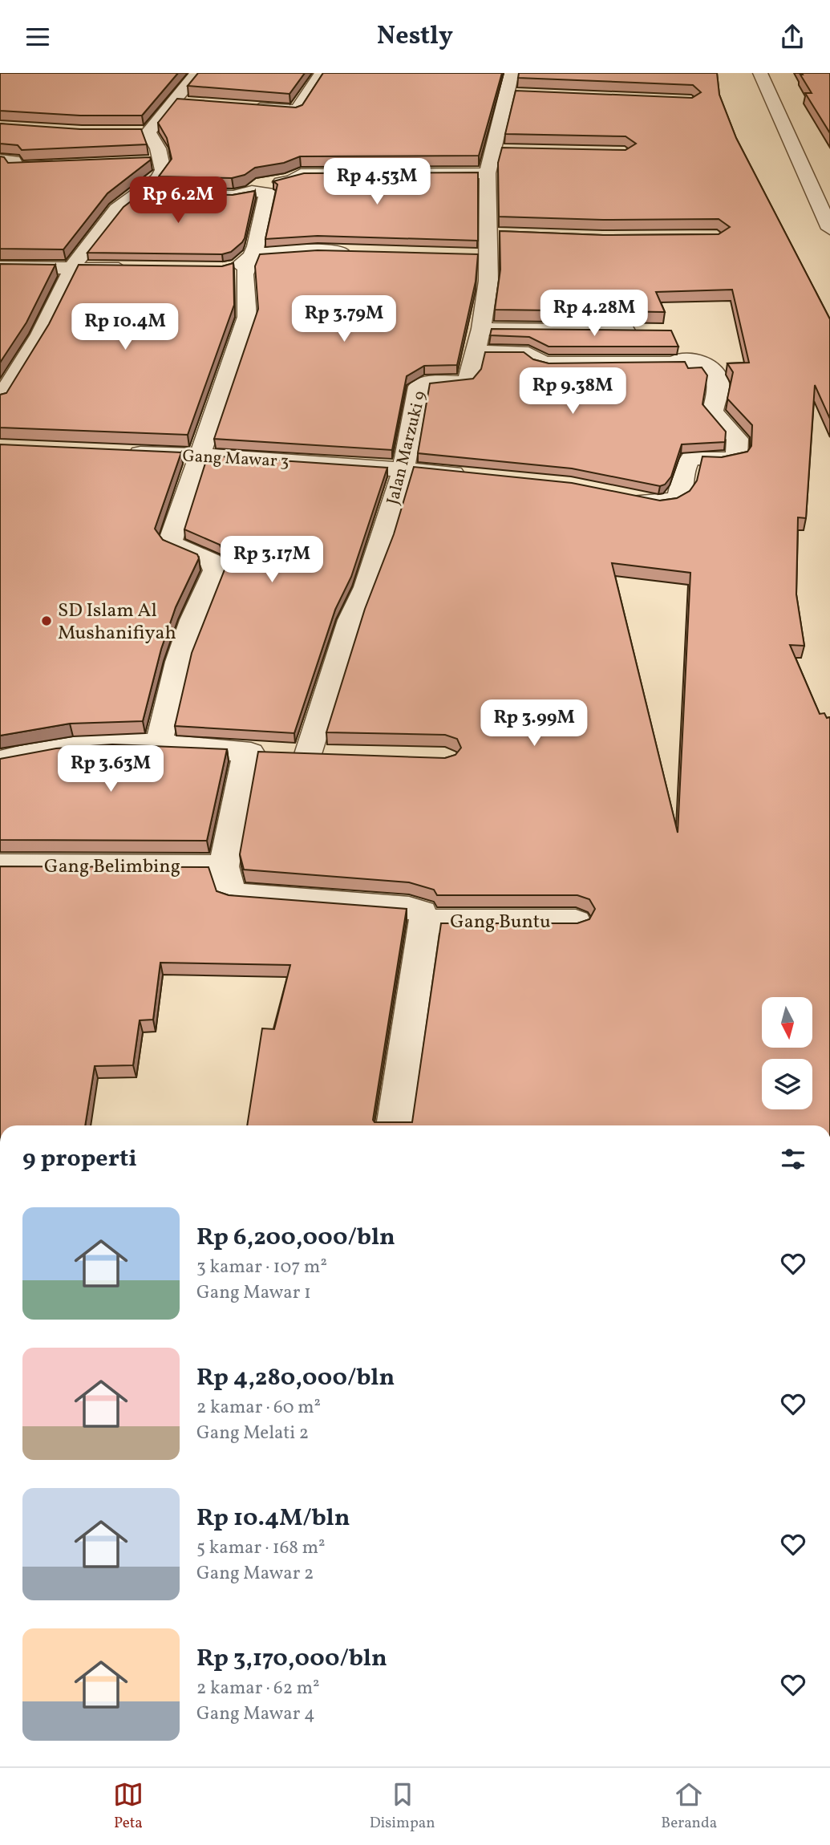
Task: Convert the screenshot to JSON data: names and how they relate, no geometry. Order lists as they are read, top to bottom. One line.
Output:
{"streets":{"street":["Jalan Marzuki 9","Gang Mawar 3","Gang Belimbing","Gang Buntu"]},"crossings":[["Jalan Marzuki 9","Gang Mawar 3"]],"places":["SD Islam Al Mushanifiyah"],"north":"bottom","page":{"header":"Nestly","price":["Rp 4.53M","Rp 6.2M","Rp 4.28M","Rp 3.79M","Rp 10.4M","Rp 9.38M","Rp 3.17M","Rp 3.99M","Rp 3.63M"],"heading":"9 properti","list":[{"name":"Rp 6,200,000/bln","note":"3 kamar · 107 m² · Gang Mawar 1"},{"name":"Rp 4,280,000/bln","note":"2 kamar · 60 m² · Gang Melati 2"},{"name":"Rp 10.4M/bln","note":"5 kamar · 168 m² · Gang Mawar 2"},{"name":"Rp 3,170,000/bln","note":"2 kamar · 62 m² · Gang Mawar 4"}],"tabs":["Peta","Disimpan","Beranda"]}}
